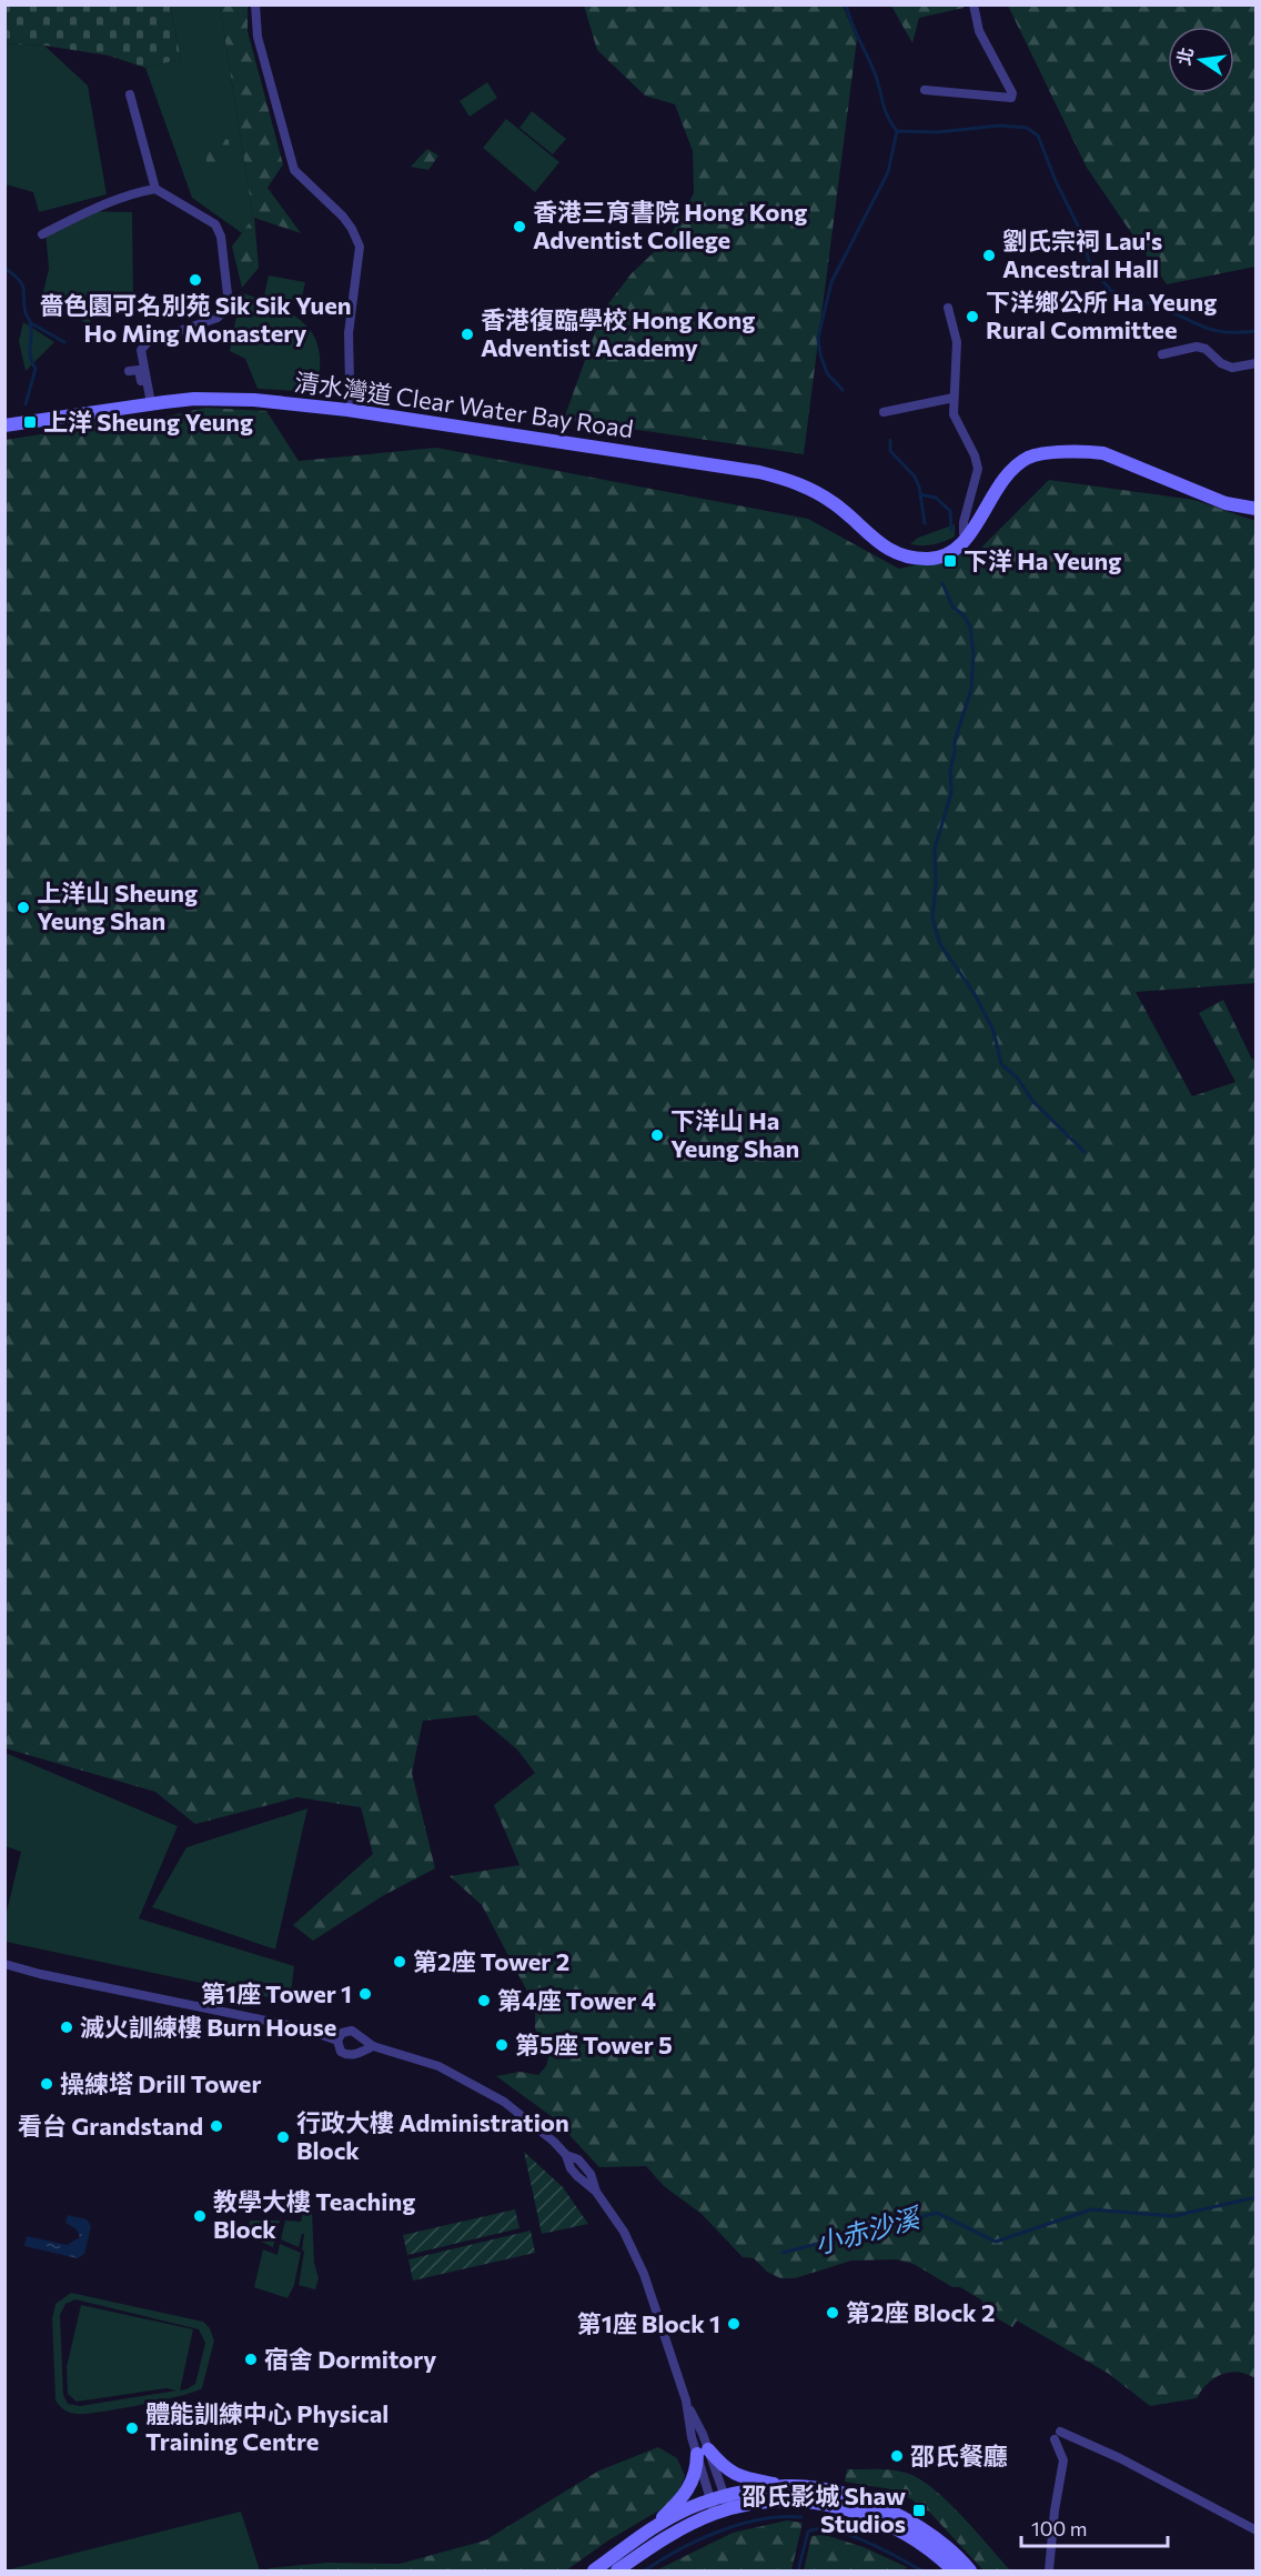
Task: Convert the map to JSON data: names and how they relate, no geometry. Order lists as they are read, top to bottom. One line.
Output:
{"streets":{"main road":["清水灣道 Clear Water Bay Road"]},"water":["小赤沙溪"],"places":{"other":["香港三育書院 Hong Kong Adventist College","劉氏宗祠 Lau's Ancestral Hall","嗇色園可名別苑 Sik Sik Yuen Ho Ming Monastery","下洋鄉公所 Ha Yeung Rural Committee","香港復臨學校 Hong Kong Adventist Academy","上洋山 Sheung Yeung Shan","下洋山 Ha Yeung Shan","第2座 Tower 2","第1座 Tower 1","第4座 Tower 4","滅火訓練樓 Burn House","第5座 Tower 5","操練塔 Drill Tower","看台 Grandstand","行政大樓 Administration Block","教學大樓 Teaching Block","第2座 Block 2","第1座 Block 1","宿舍 Dormitory","體能訓練中心 Physical Training Centre","邵氏餐廳"],"transit":["上洋 Sheung Yeung","下洋 Ha Yeung","邵氏影城 Shaw Studios"]},"scale_bar":"100 m","north":"left"}
